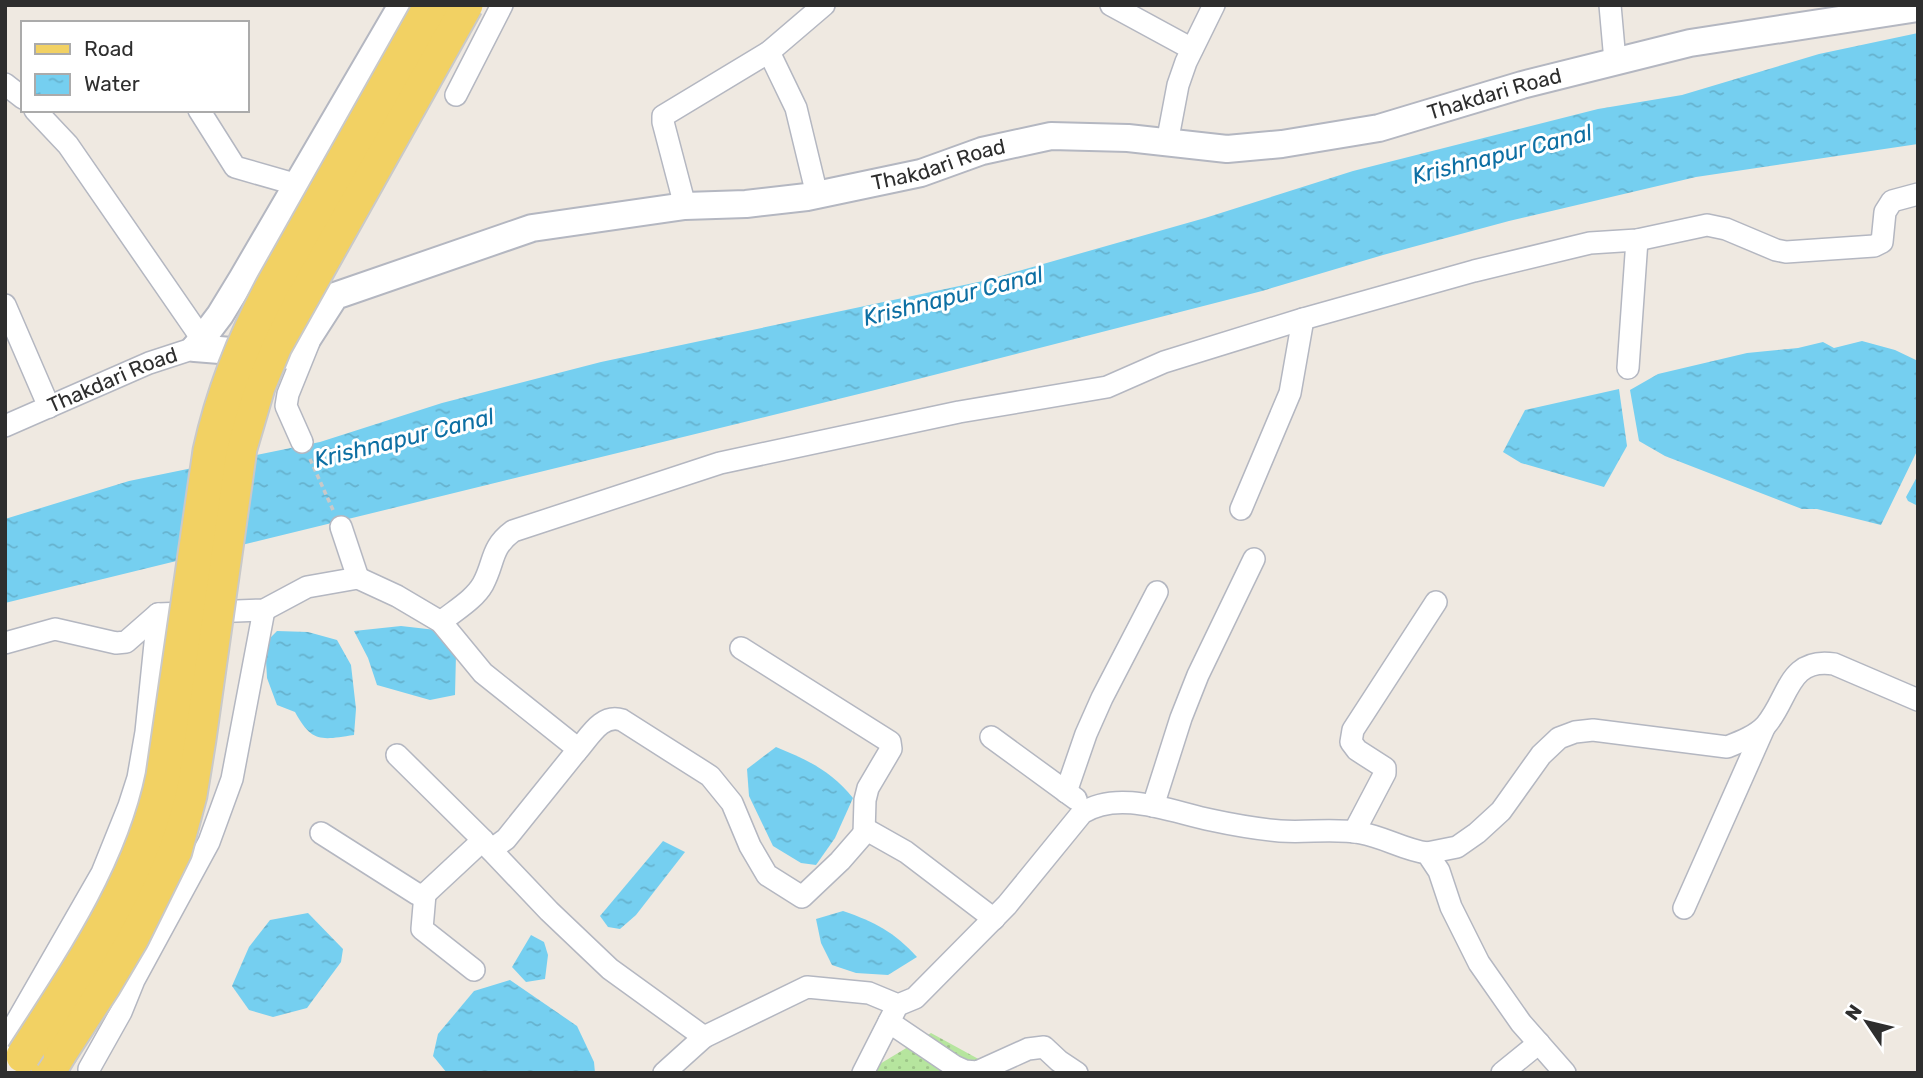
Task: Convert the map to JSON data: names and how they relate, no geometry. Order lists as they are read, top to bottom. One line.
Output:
{"streets":{"street":["Thakdari Road"]},"water":["Krishnapur Canal"],"legend":["Road","Water"],"north":"top left"}
